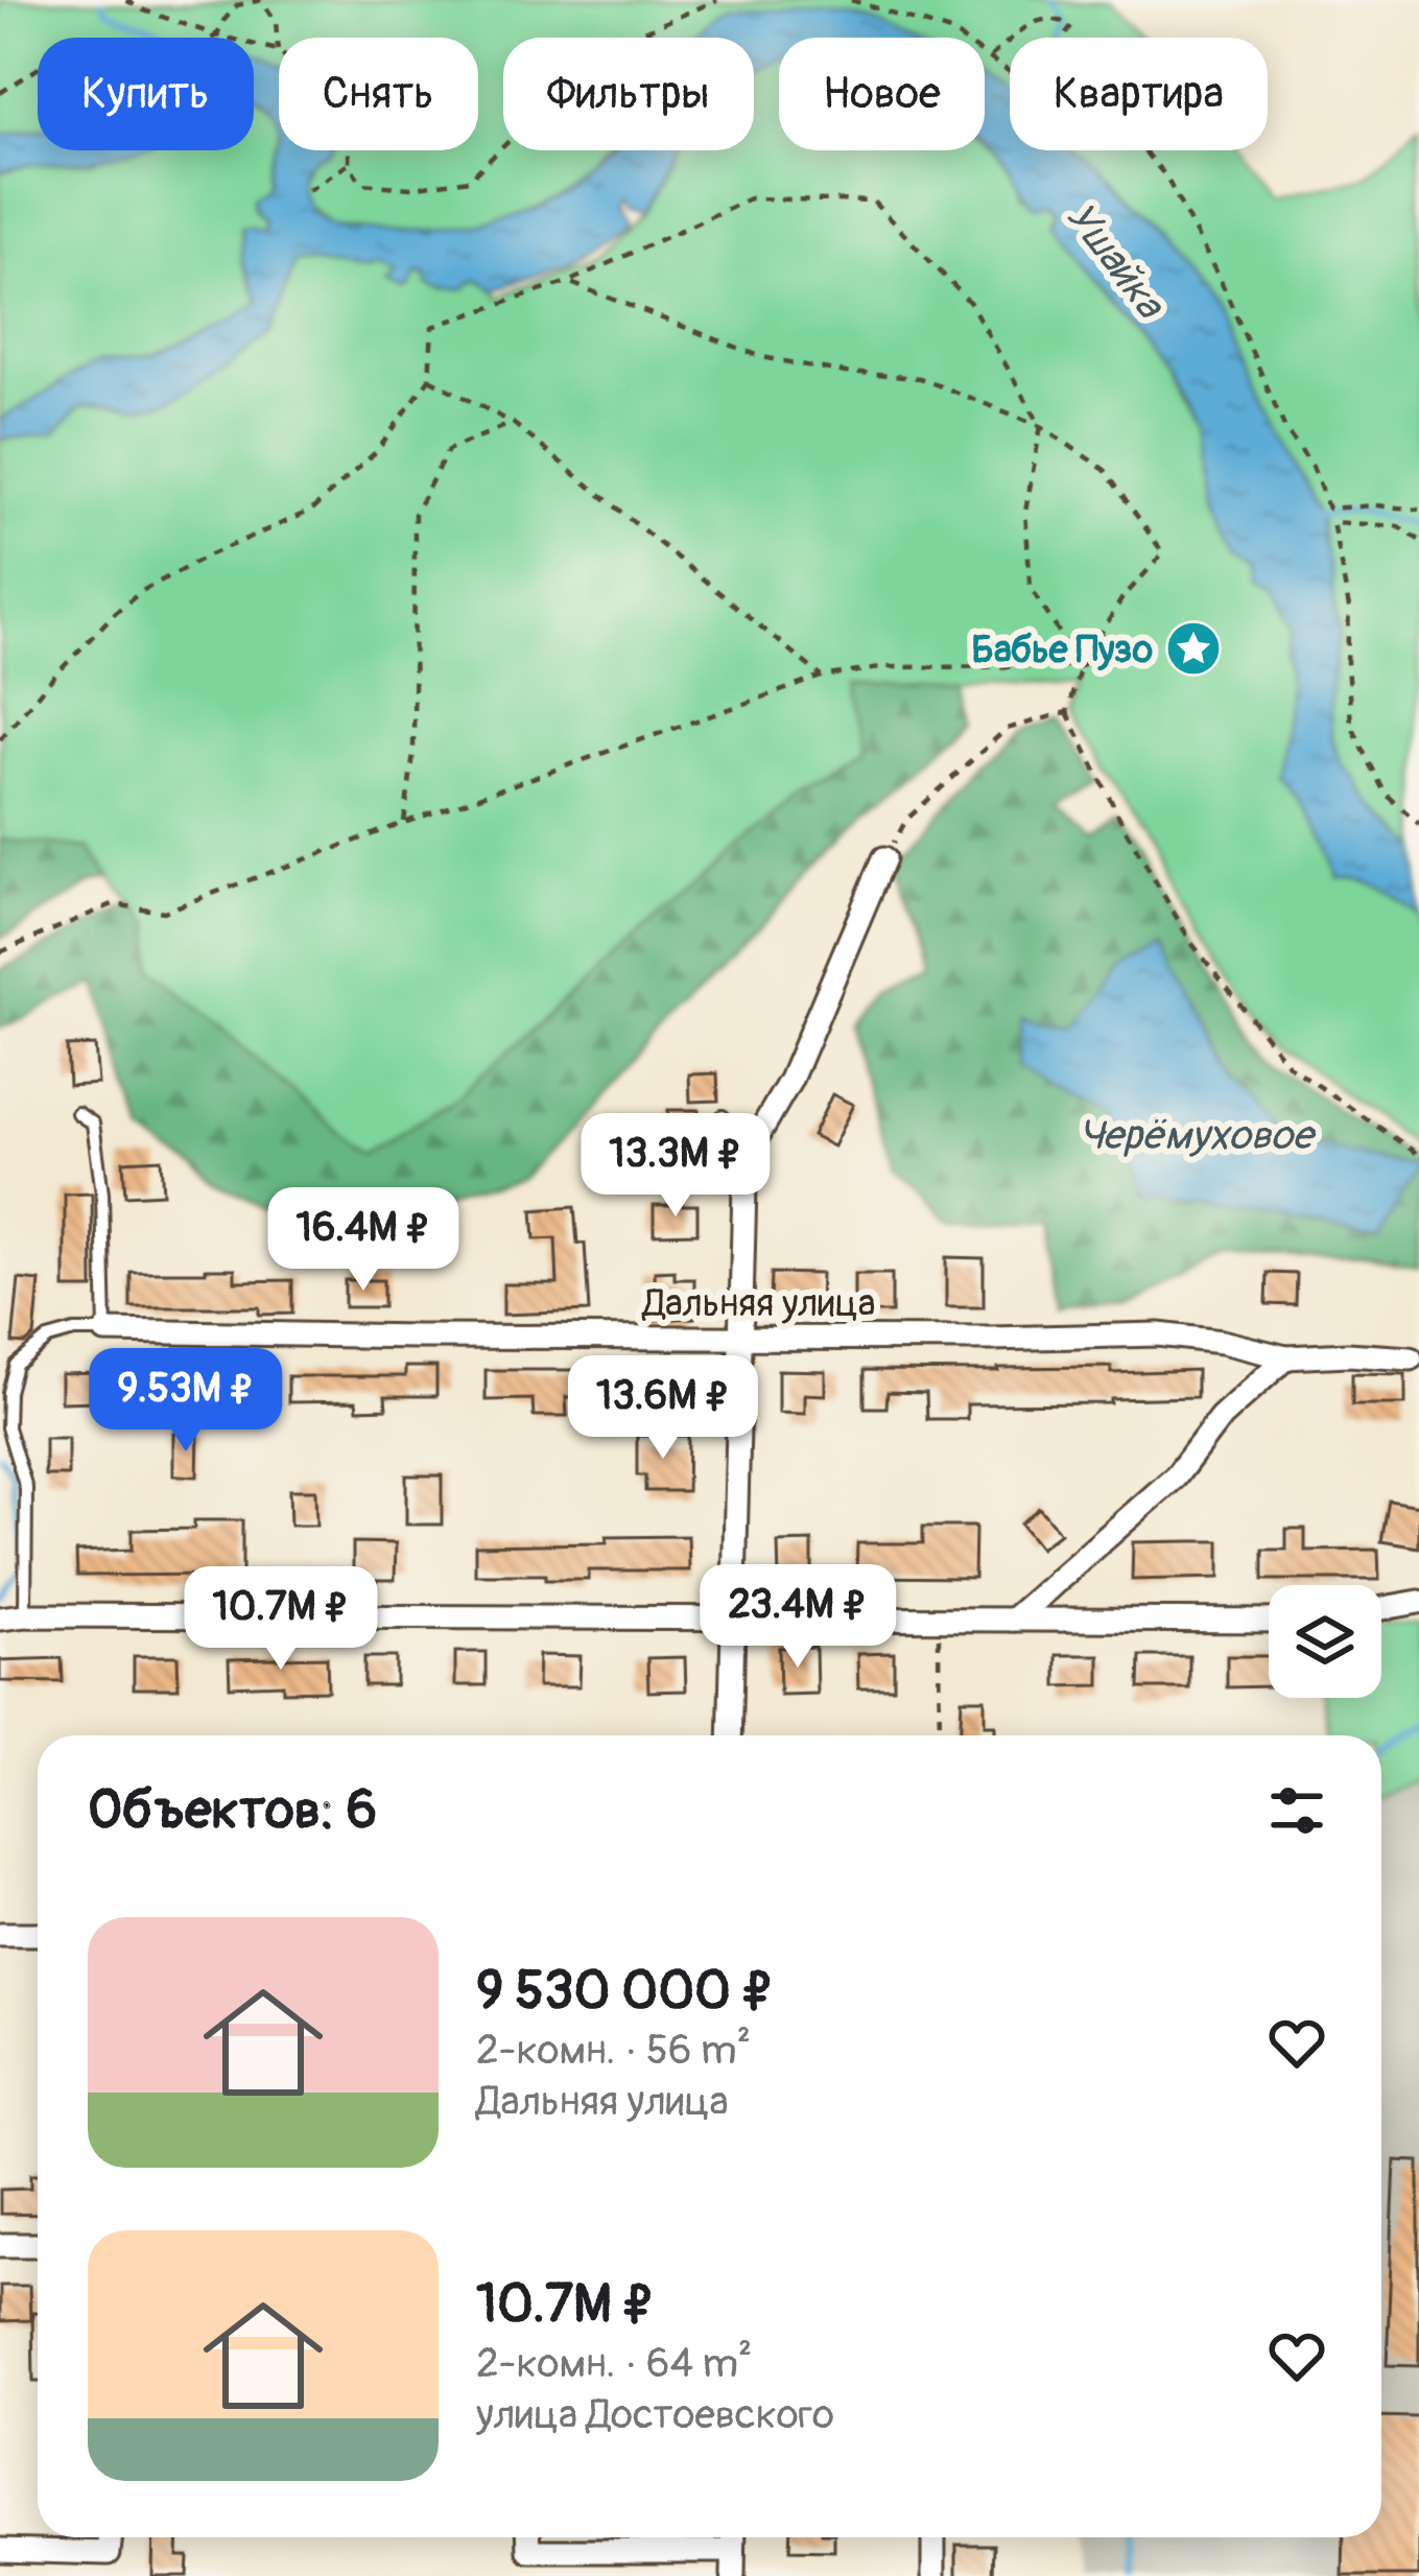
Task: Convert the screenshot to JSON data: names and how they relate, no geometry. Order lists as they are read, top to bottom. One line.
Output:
{"streets":{"street":["Дальняя улица"]},"water":["Ушайка","Черёмуховое"],"places":{"place":["Бабье Пузо"]},"page":{"chip":["Купить","Снять","Фильтры","Новое","Квартира"],"price":["13.3M ₽","16.4M ₽","9.53M ₽","13.6M ₽","23.4M ₽","10.7M ₽"],"heading":"Объектов: 6","list":[{"name":"9 530 000 ₽","note":"2-комн. · 56 m² · Дальняя улица"},{"name":"10.7M ₽","note":"2-комн. · 64 m² · улица Достоевского"}]}}
